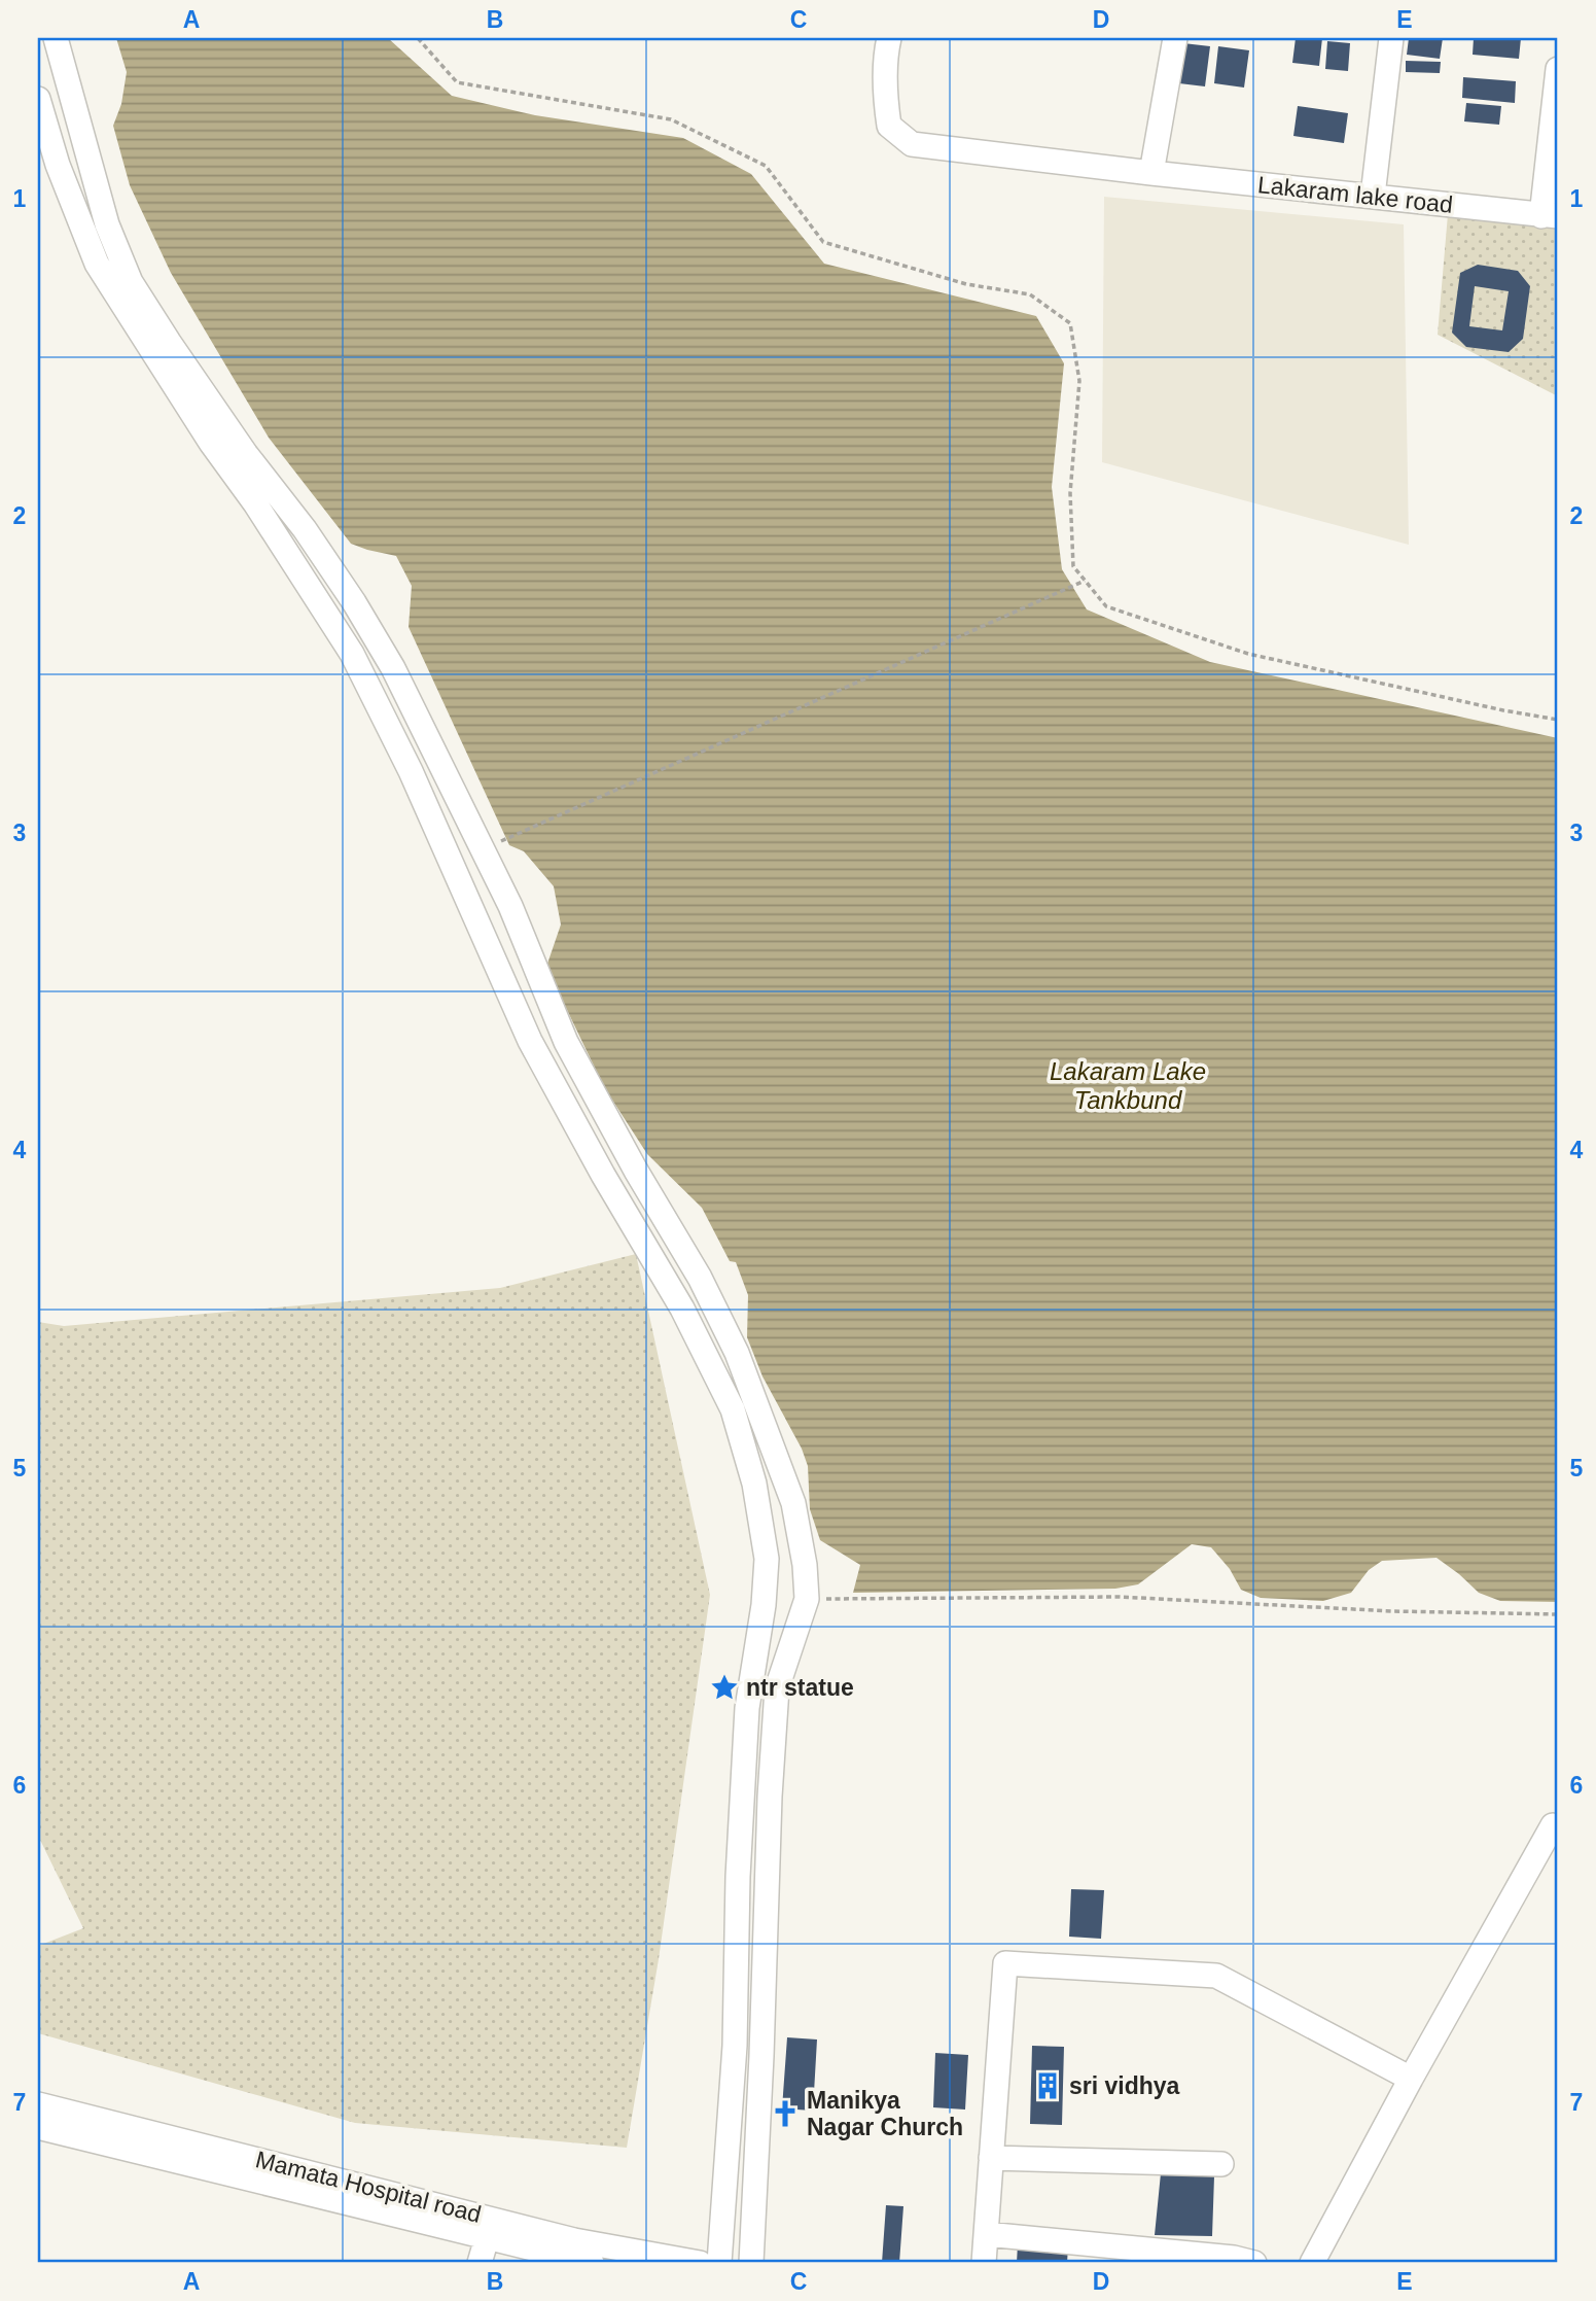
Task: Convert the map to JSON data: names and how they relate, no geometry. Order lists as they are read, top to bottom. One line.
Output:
{"streets":{"street":["Lakaram lake road","Mamata Hospital road"]},"water":["Lakaram Lake Tankbund"],"places":{"place":["ntr statue"],"building":["sri vidhya"],"church":["Manikya Nagar Church"]},"grid":{"columns":["A","B","C","D","E"],"rows":["1","2","3","4","5","6","7"]}}
